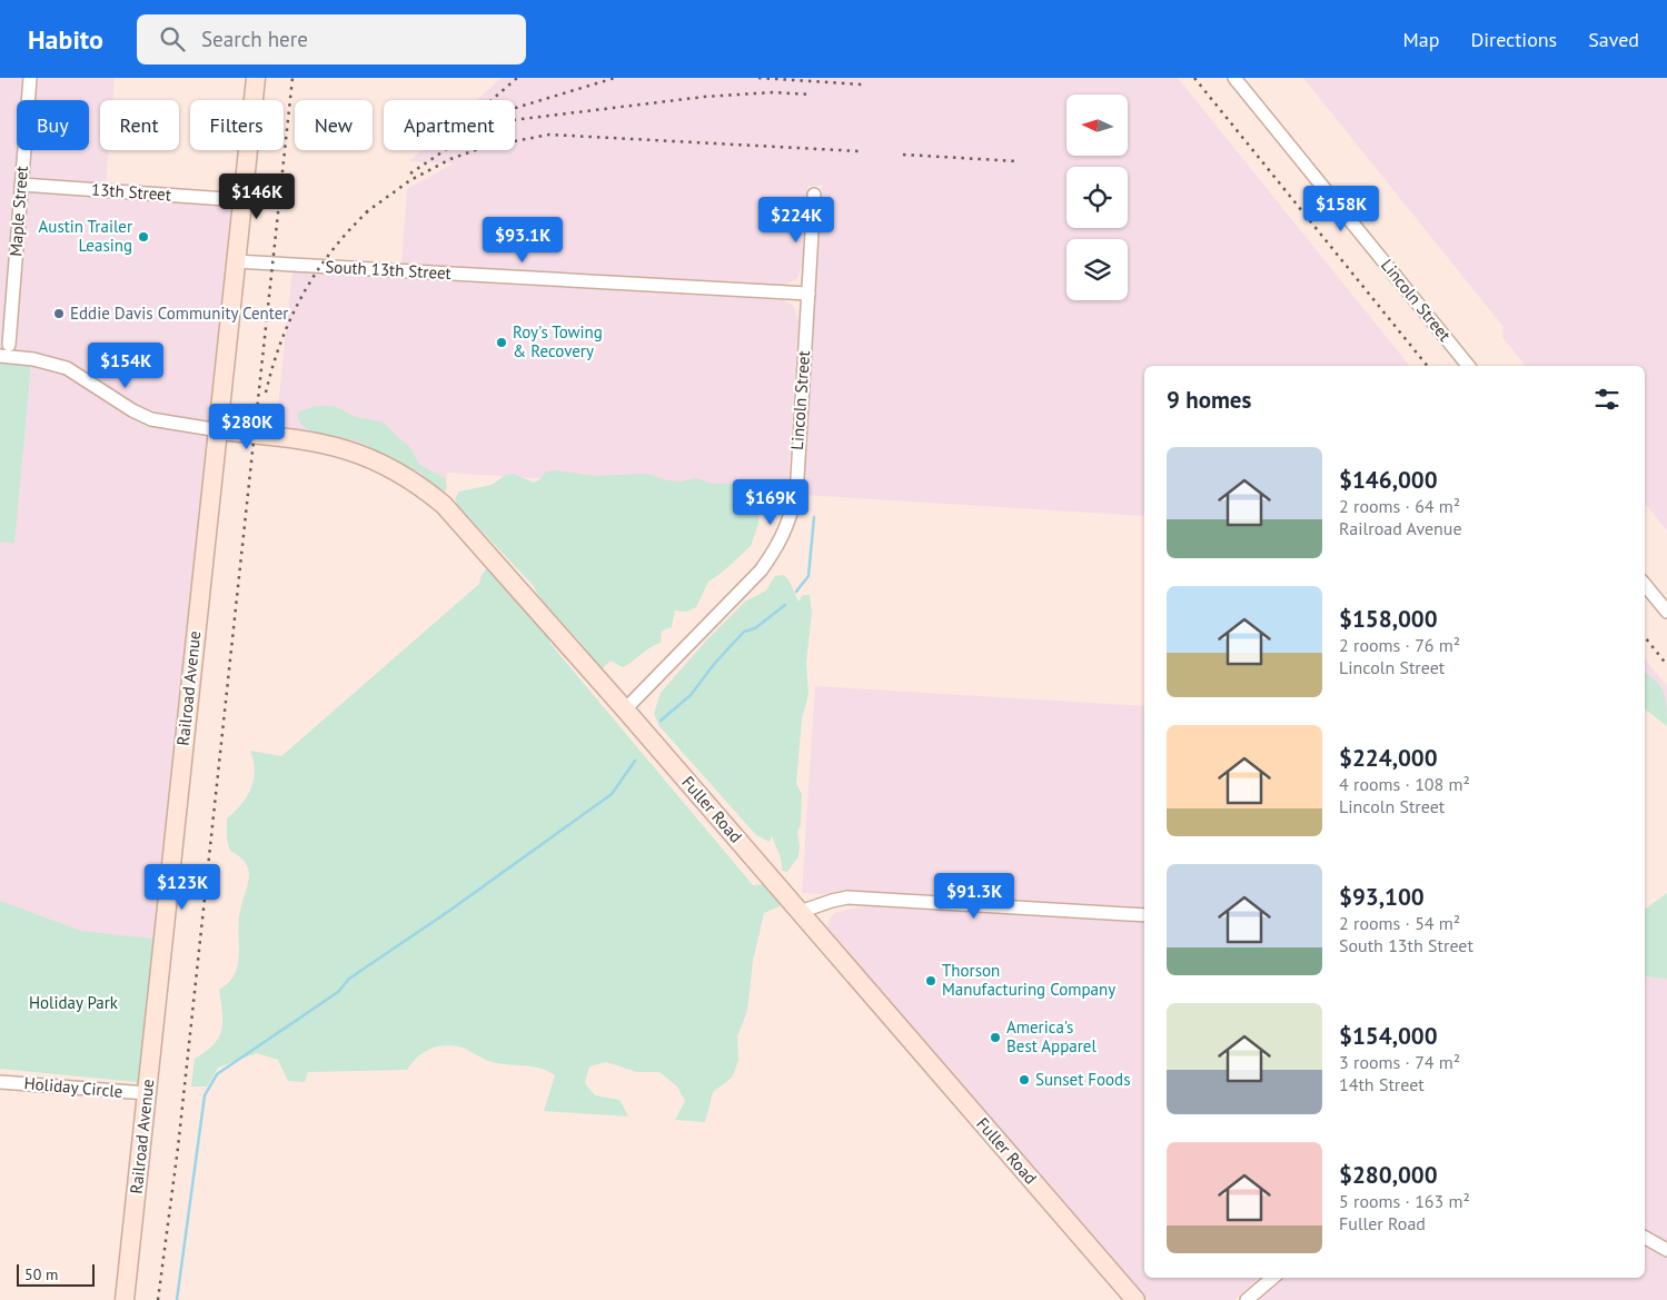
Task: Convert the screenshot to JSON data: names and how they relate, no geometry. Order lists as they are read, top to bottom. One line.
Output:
{"streets":{"street":["13th Street","Maple Street","South 13th Street","Lincoln Street","Railroad Avenue","Fuller Road","Holiday Circle"]},"crossings":[["13th Street","Maple Street"],["13th Street","Railroad Avenue"],["South 13th Street","Lincoln Street"],["South 13th Street","Railroad Avenue"],["Lincoln Street","Fuller Road"],["Railroad Avenue","Fuller Road"],["Railroad Avenue","Holiday Circle"]],"parks":["Holiday Park"],"places":["Austin Trailer Leasing","Eddie Davis Community Center","Roy's Towing & Recovery","Thorson Manufacturing Company","America's Best Apparel","Sunset Foods"],"scale_bar":"50 m","north":"left","page":{"header":"Habito","search":"Search here","nav":["Map","Directions","Saved"],"chip":["Buy","Rent","Filters","New","Apartment"],"price":["$146K","$158K","$224K","$93.1K","$154K","$280K","$169K","$123K","$91.3K"],"heading":"9 homes","list":[{"name":"$146,000","note":"2 rooms · 64 m² · Railroad Avenue"},{"name":"$158,000","note":"2 rooms · 76 m² · Lincoln Street"},{"name":"$224,000","note":"4 rooms · 108 m² · Lincoln Street"},{"name":"$93,100","note":"2 rooms · 54 m² · South 13th Street"},{"name":"$154,000","note":"3 rooms · 74 m² · 14th Street"},{"name":"$280,000","note":"5 rooms · 163 m² · Fuller Road"}],"scale":"50 m"}}
